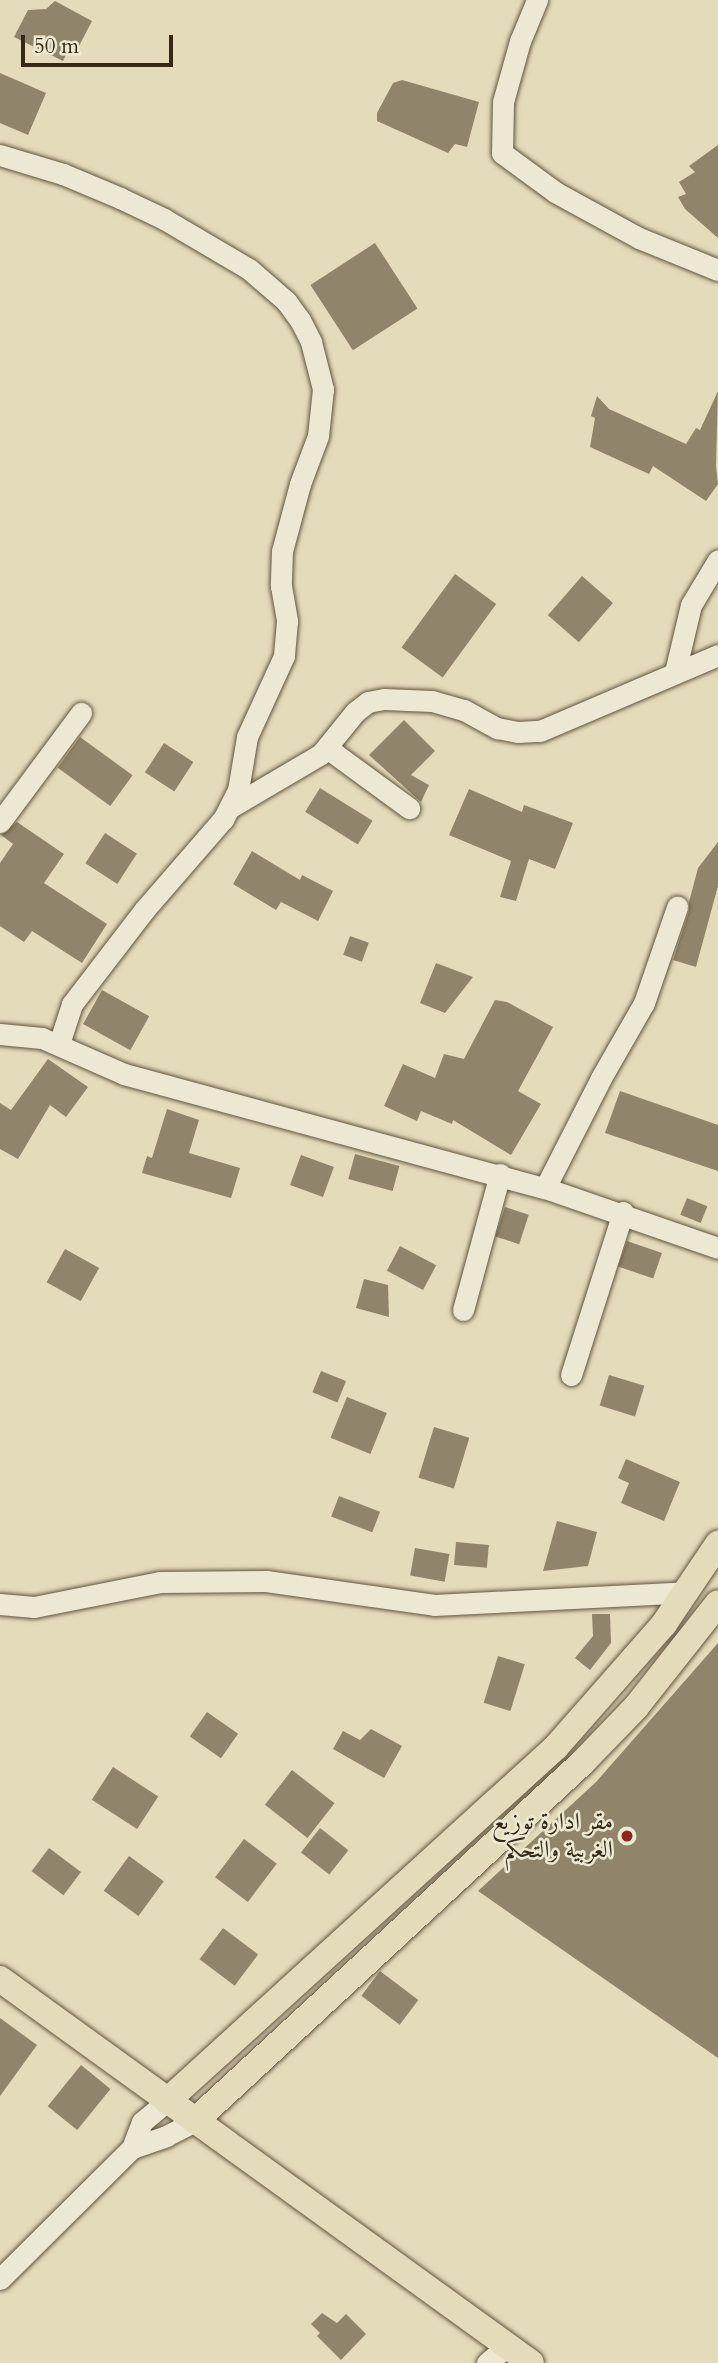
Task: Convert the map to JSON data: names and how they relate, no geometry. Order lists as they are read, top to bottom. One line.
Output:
{"places":["مقر ادارة توزيع الغربية والتحكم"],"scale_bar":"50 m"}
